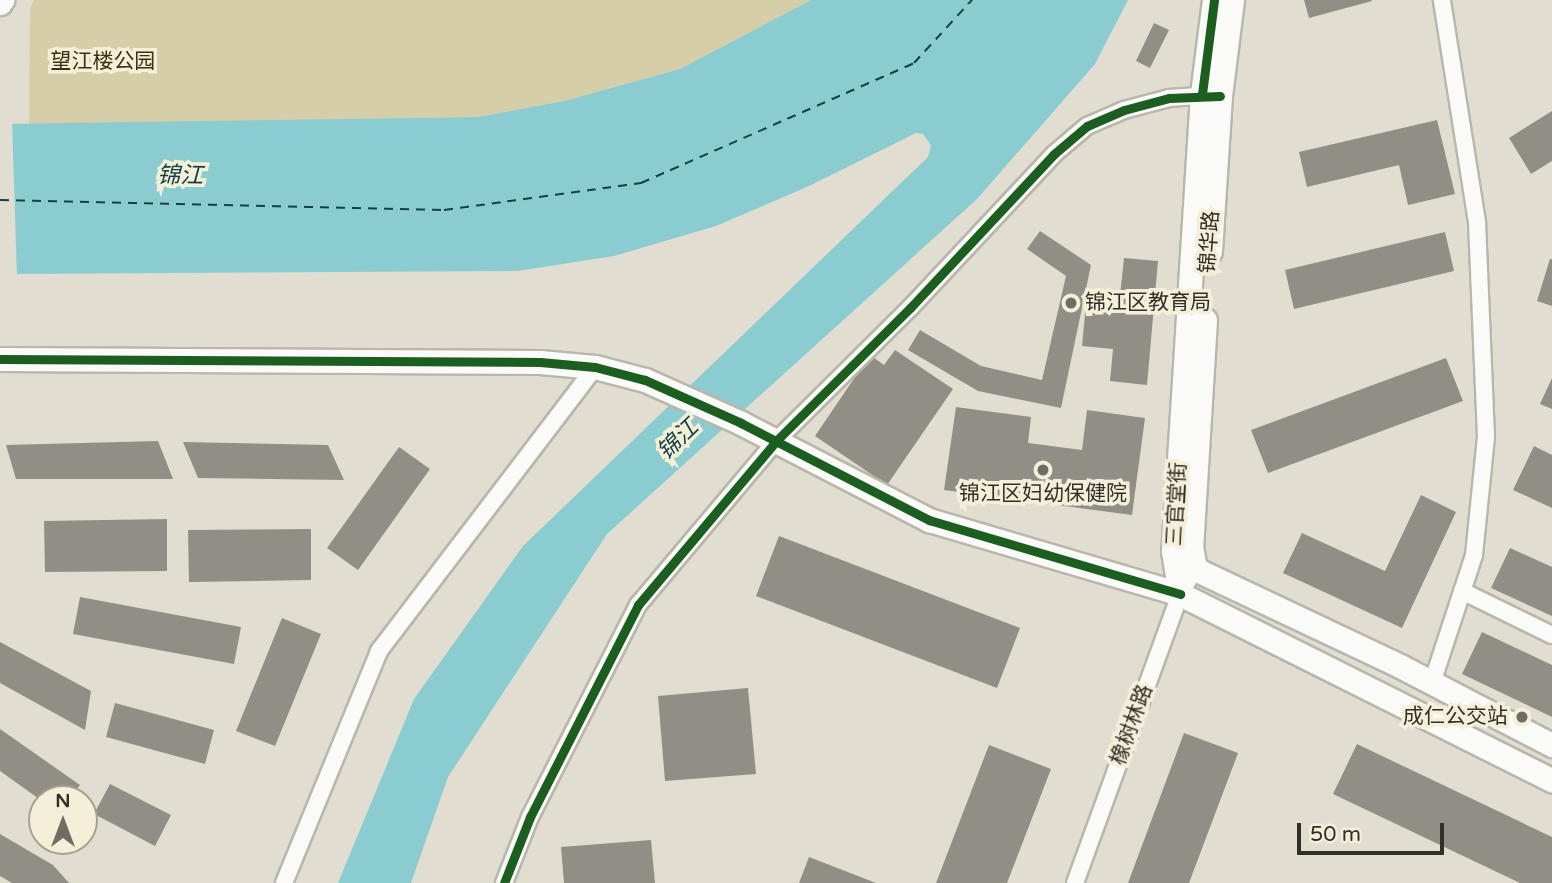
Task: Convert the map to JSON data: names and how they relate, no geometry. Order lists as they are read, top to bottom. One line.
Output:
{"streets":{"main road":["锦华路","三官堂街"],"street":["橡树林路"]},"crossings":[["锦华路","三官堂街"],["锦华路","橡树林路"],["三官堂街","橡树林路"]],"water":["锦江"],"parks":["望江楼公园"],"places":["锦江区教育局","锦江区妇幼保健院","成仁公交站"],"scale_bar":"50 m","north":"top"}
